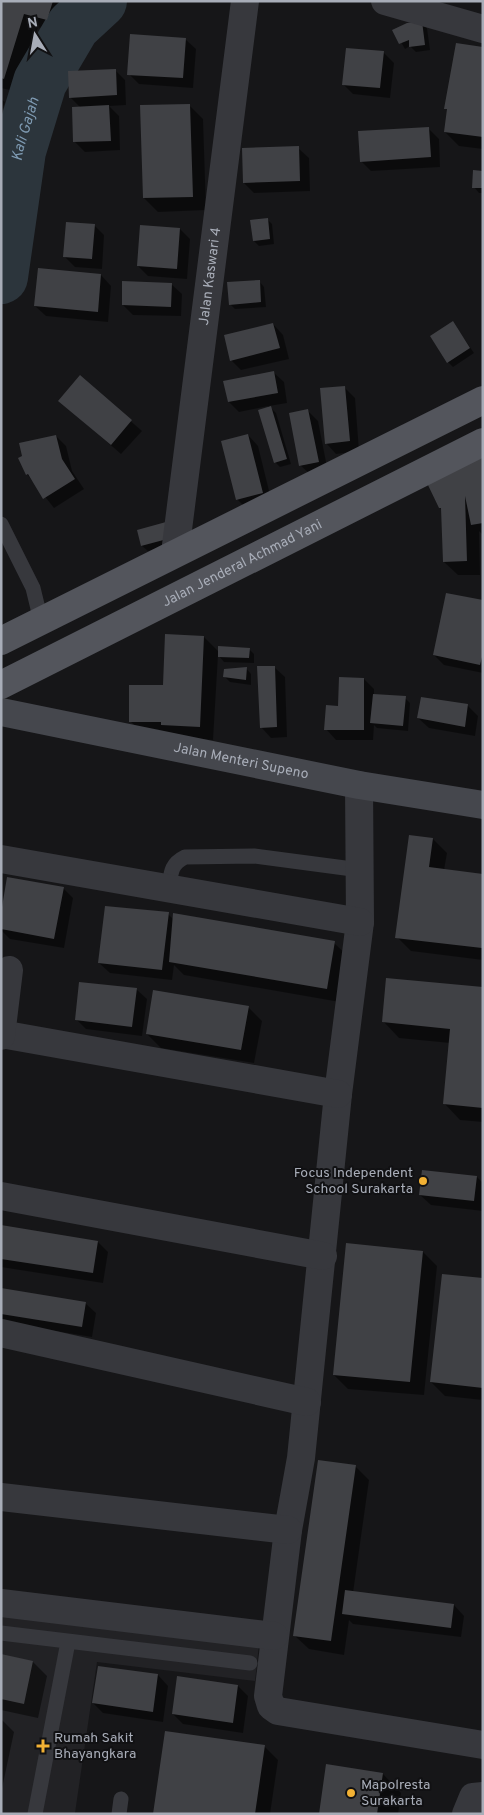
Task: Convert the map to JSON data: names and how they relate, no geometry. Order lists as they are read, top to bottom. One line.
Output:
{"streets":{"main road":["Jalan Jenderal Achmad Yani","Jalan Menteri Supeno"],"street":["Jalan Kaswari 4"]},"water":["Kali Gajah"],"places":{"other":["Focus Independent School Surakarta","Mapolresta Surakarta"],"health":["Rumah Sakit Bhayangkara"]},"north":"top"}
